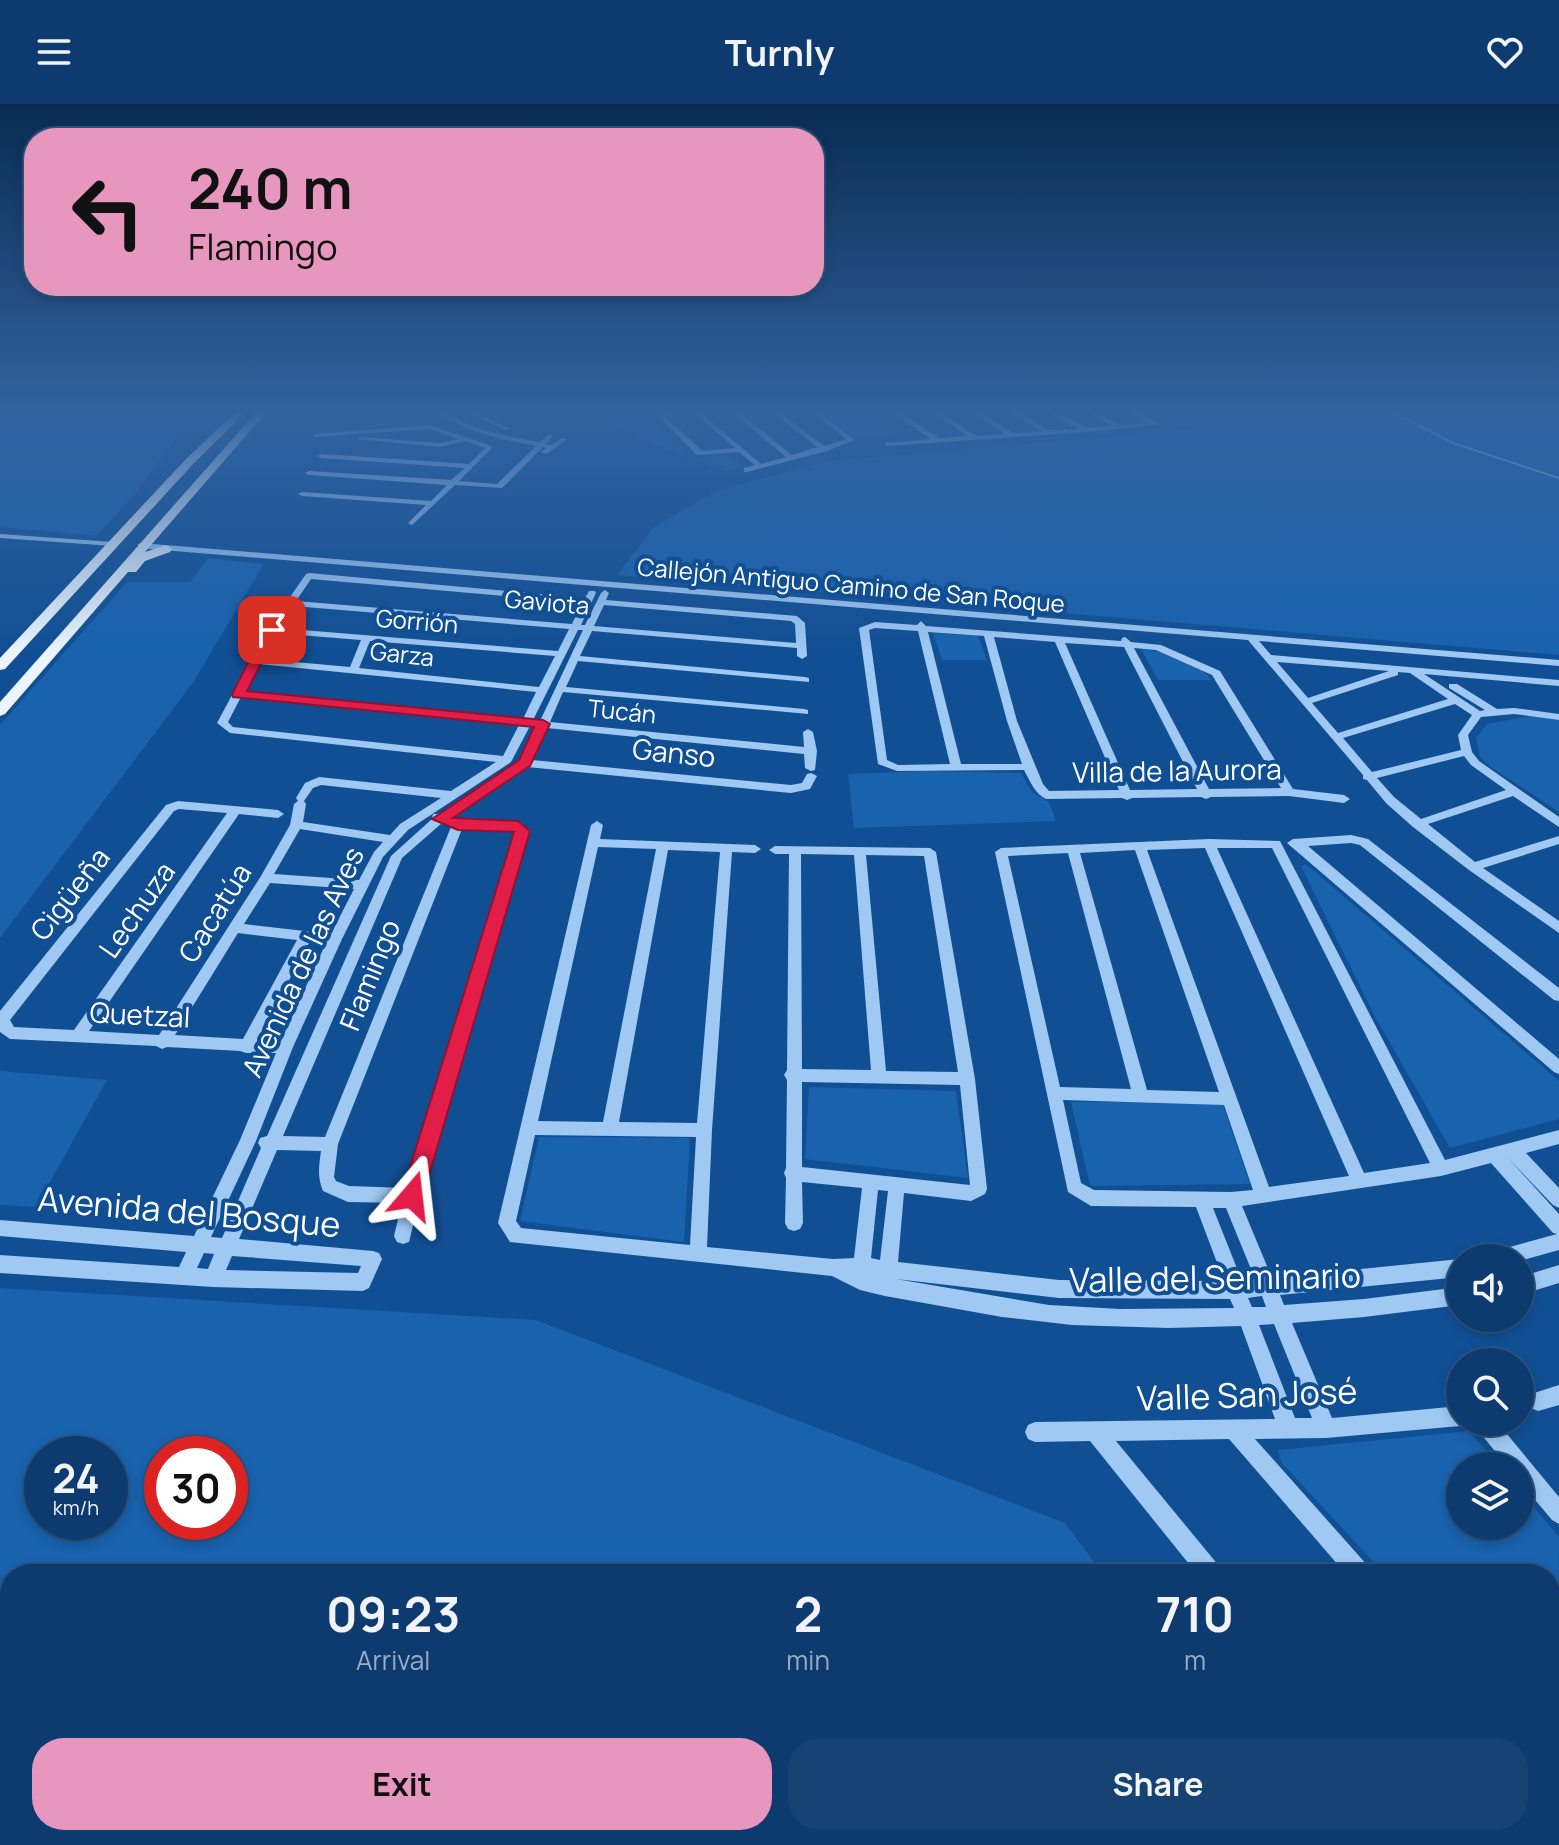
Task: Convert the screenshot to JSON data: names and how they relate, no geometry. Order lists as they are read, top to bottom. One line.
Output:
{"streets":{"street":["Callejón Antiguo Camino de San Roque","Gaviota","Gorrión","Garza","Tucán","Ganso","Villa de la Aurora","Cigüeña","Lechuza","Cacatúa","Avenida de las Aves","Flamingo","Quetzal","Avenida del Bosque","Valle del Seminario","Valle San José"]},"crossings":[["Tucán","Ganso"],["Ganso","Avenida de las Aves"],["Cigüeña","Lechuza"],["Cigüeña","Quetzal"],["Lechuza","Quetzal"],["Cacatúa","Avenida de las Aves"],["Cacatúa","Quetzal"],["Avenida de las Aves","Quetzal"],["Avenida de las Aves","Avenida del Bosque"]],"page":{"header":"Turnly","turn":["240 m","Flamingo"],"speed":"24 km/h","limit":"30","eta":["09:23","Arrival","2","min","710","m"],"buttons":["Exit","Share"]}}
